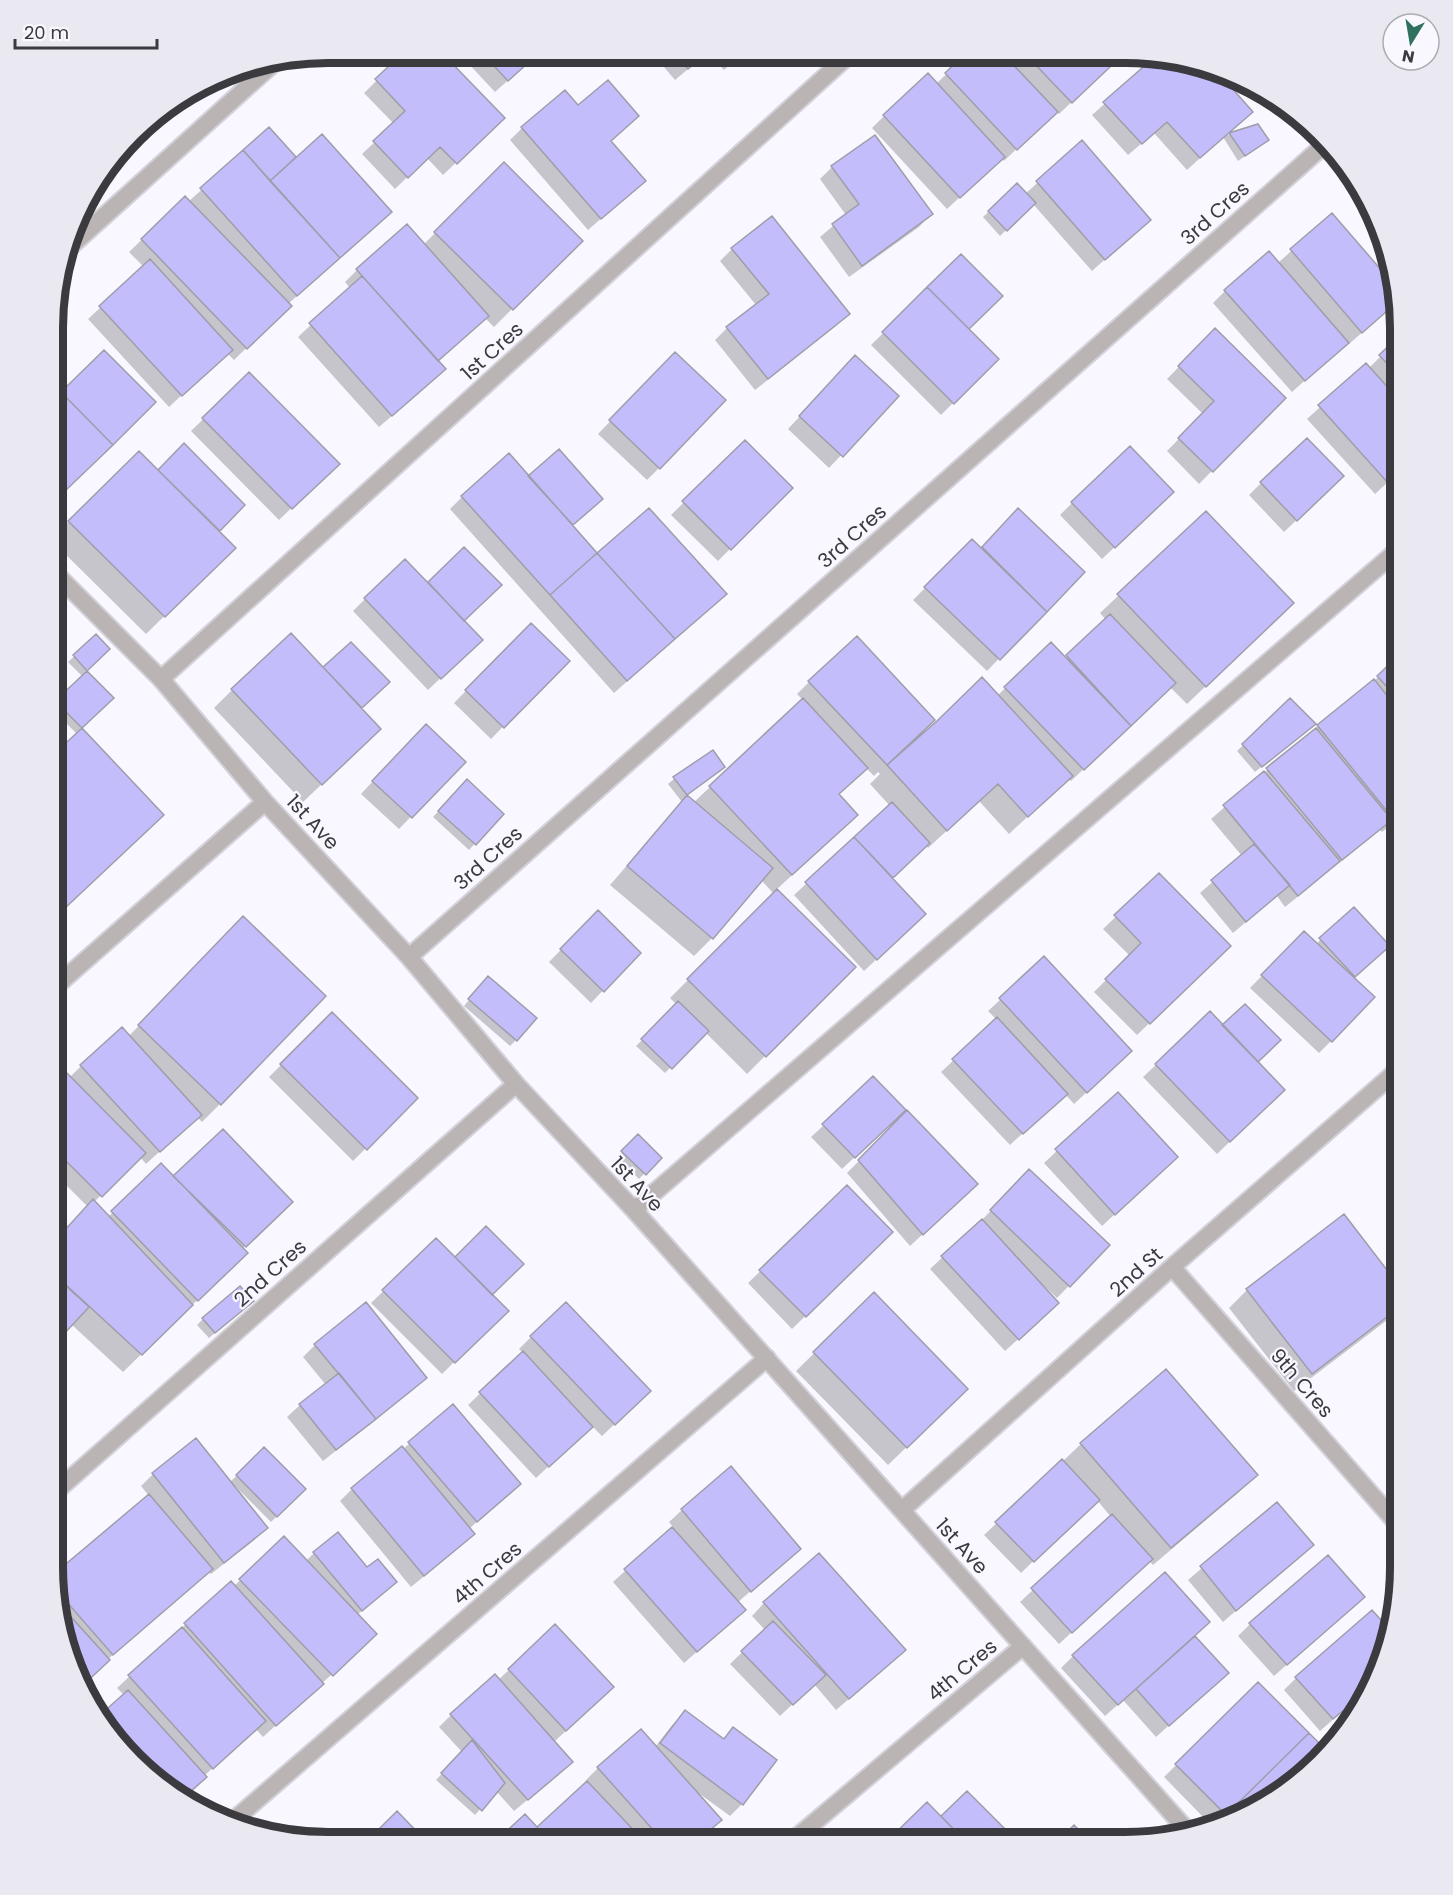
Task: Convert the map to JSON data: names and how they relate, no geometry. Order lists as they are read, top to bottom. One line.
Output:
{"streets":{"street":["3rd Cres","1st Cres","1st Ave","2nd St","2nd Cres","9th Cres","4th Cres"]},"crossings":[["3rd Cres","1st Ave"],["1st Cres","1st Ave"],["1st Ave","2nd St"],["1st Ave","2nd Cres"],["1st Ave","4th Cres"],["2nd St","9th Cres"]],"scale_bar":"20 m","north":"bottom"}
